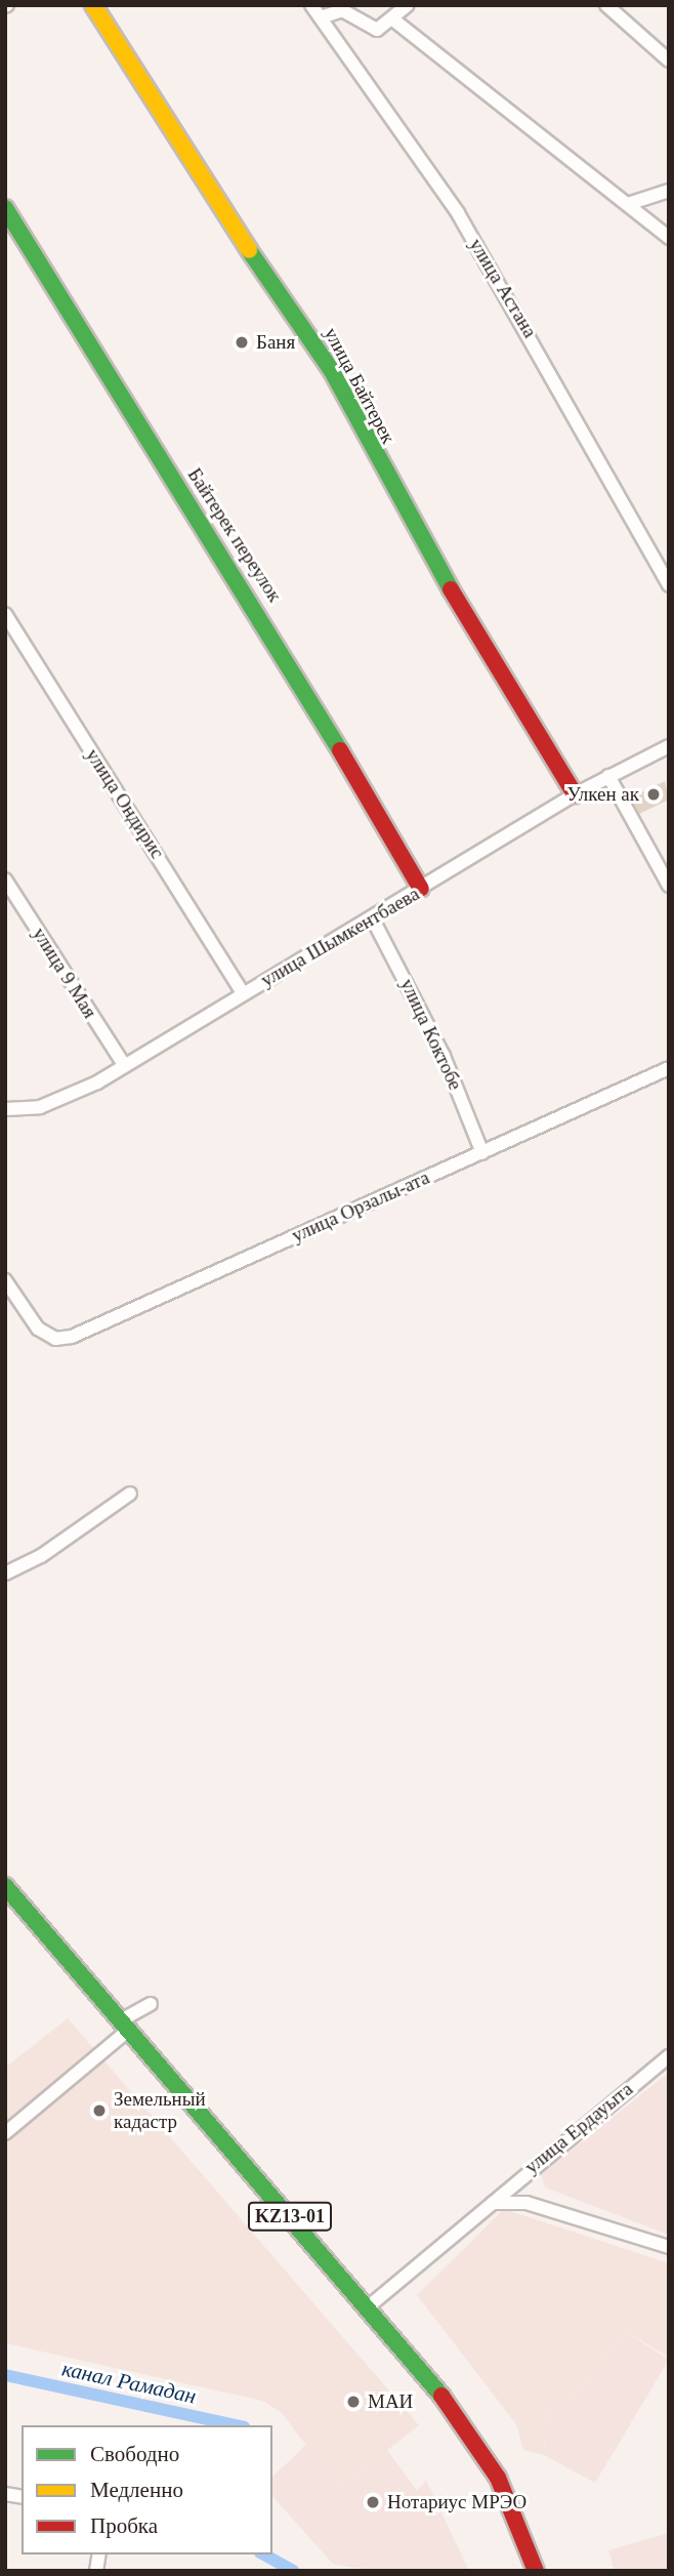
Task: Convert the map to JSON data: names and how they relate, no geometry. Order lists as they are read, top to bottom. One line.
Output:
{"streets":{"main road":["улица Байтерек","Байтерек переулок","KZ13-01"],"street":["улица Астана","улица Ондирис","улица Шымкентбаева","улица 9 Мая","улица Коктобе","улица Орзалы-ата","улица Ердауыта"]},"crossings":[["улица Байтерек","улица Шымкентбаева"],["Байтерек переулок","улица Шымкентбаева"],["улица Ондирис","улица Шымкентбаева"],["улица Шымкентбаева","улица 9 Мая"],["улица Шымкентбаева","улица Коктобе"],["улица Коктобе","улица Орзалы-ата"],["улица Ердауыта","KZ13-01"]],"water":["канал Рамадан"],"places":["Баня","Улкен ак","Земельный кадастр","МАИ","Нотариус МРЭО"],"legend":["Свободно","Медленно","Пробка"]}
